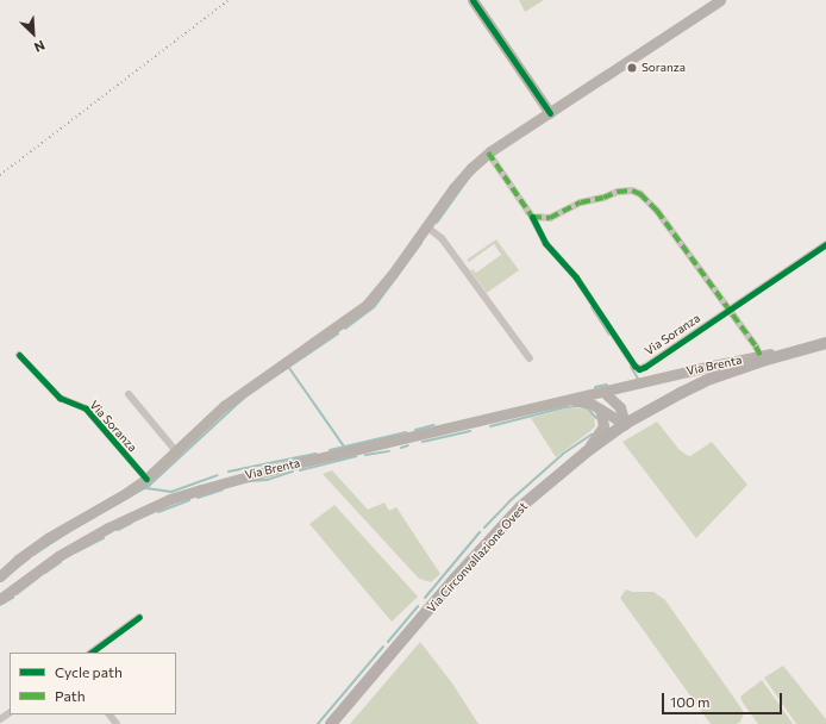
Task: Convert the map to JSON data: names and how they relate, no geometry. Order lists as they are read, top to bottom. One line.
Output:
{"streets":{"main road":["Via Brenta","Via Circonvallazione Ovest"],"street":["Via Soranza"]},"crossings":[["Via Brenta","Via Circonvallazione Ovest"]],"places":["Soranza"],"legend":["Cycle path","Path"],"scale_bar":"100 m","north":"bottom right"}
